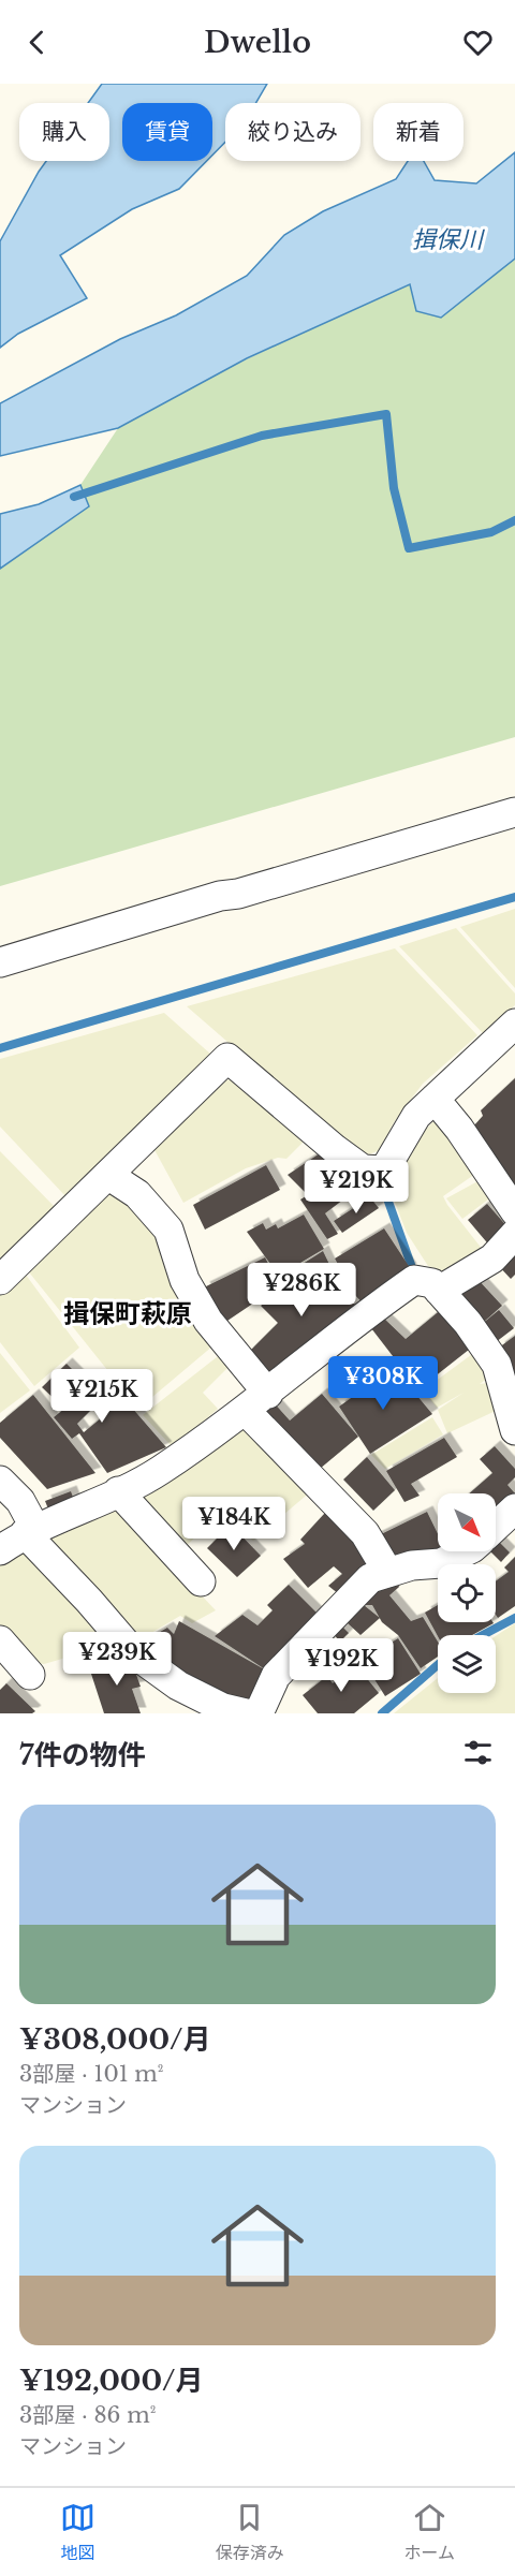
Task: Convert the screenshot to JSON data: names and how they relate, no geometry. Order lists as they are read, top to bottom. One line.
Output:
{"districts":["揖保町萩原"],"water":["揖保川"],"north":"bottom right","page":{"header":"Dwello","chip":["購入","賃貸","絞り込み","新着"],"price":["¥219K","¥286K","¥308K","¥215K","¥184K","¥239K","¥192K"],"heading":"7件の物件","list":[{"name":"¥308,000/月","note":"3部屋 · 101 m² · マンション"},{"name":"¥192,000/月","note":"3部屋 · 86 m² · マンション"}],"tabs":["地図","保存済み","ホーム"]}}
